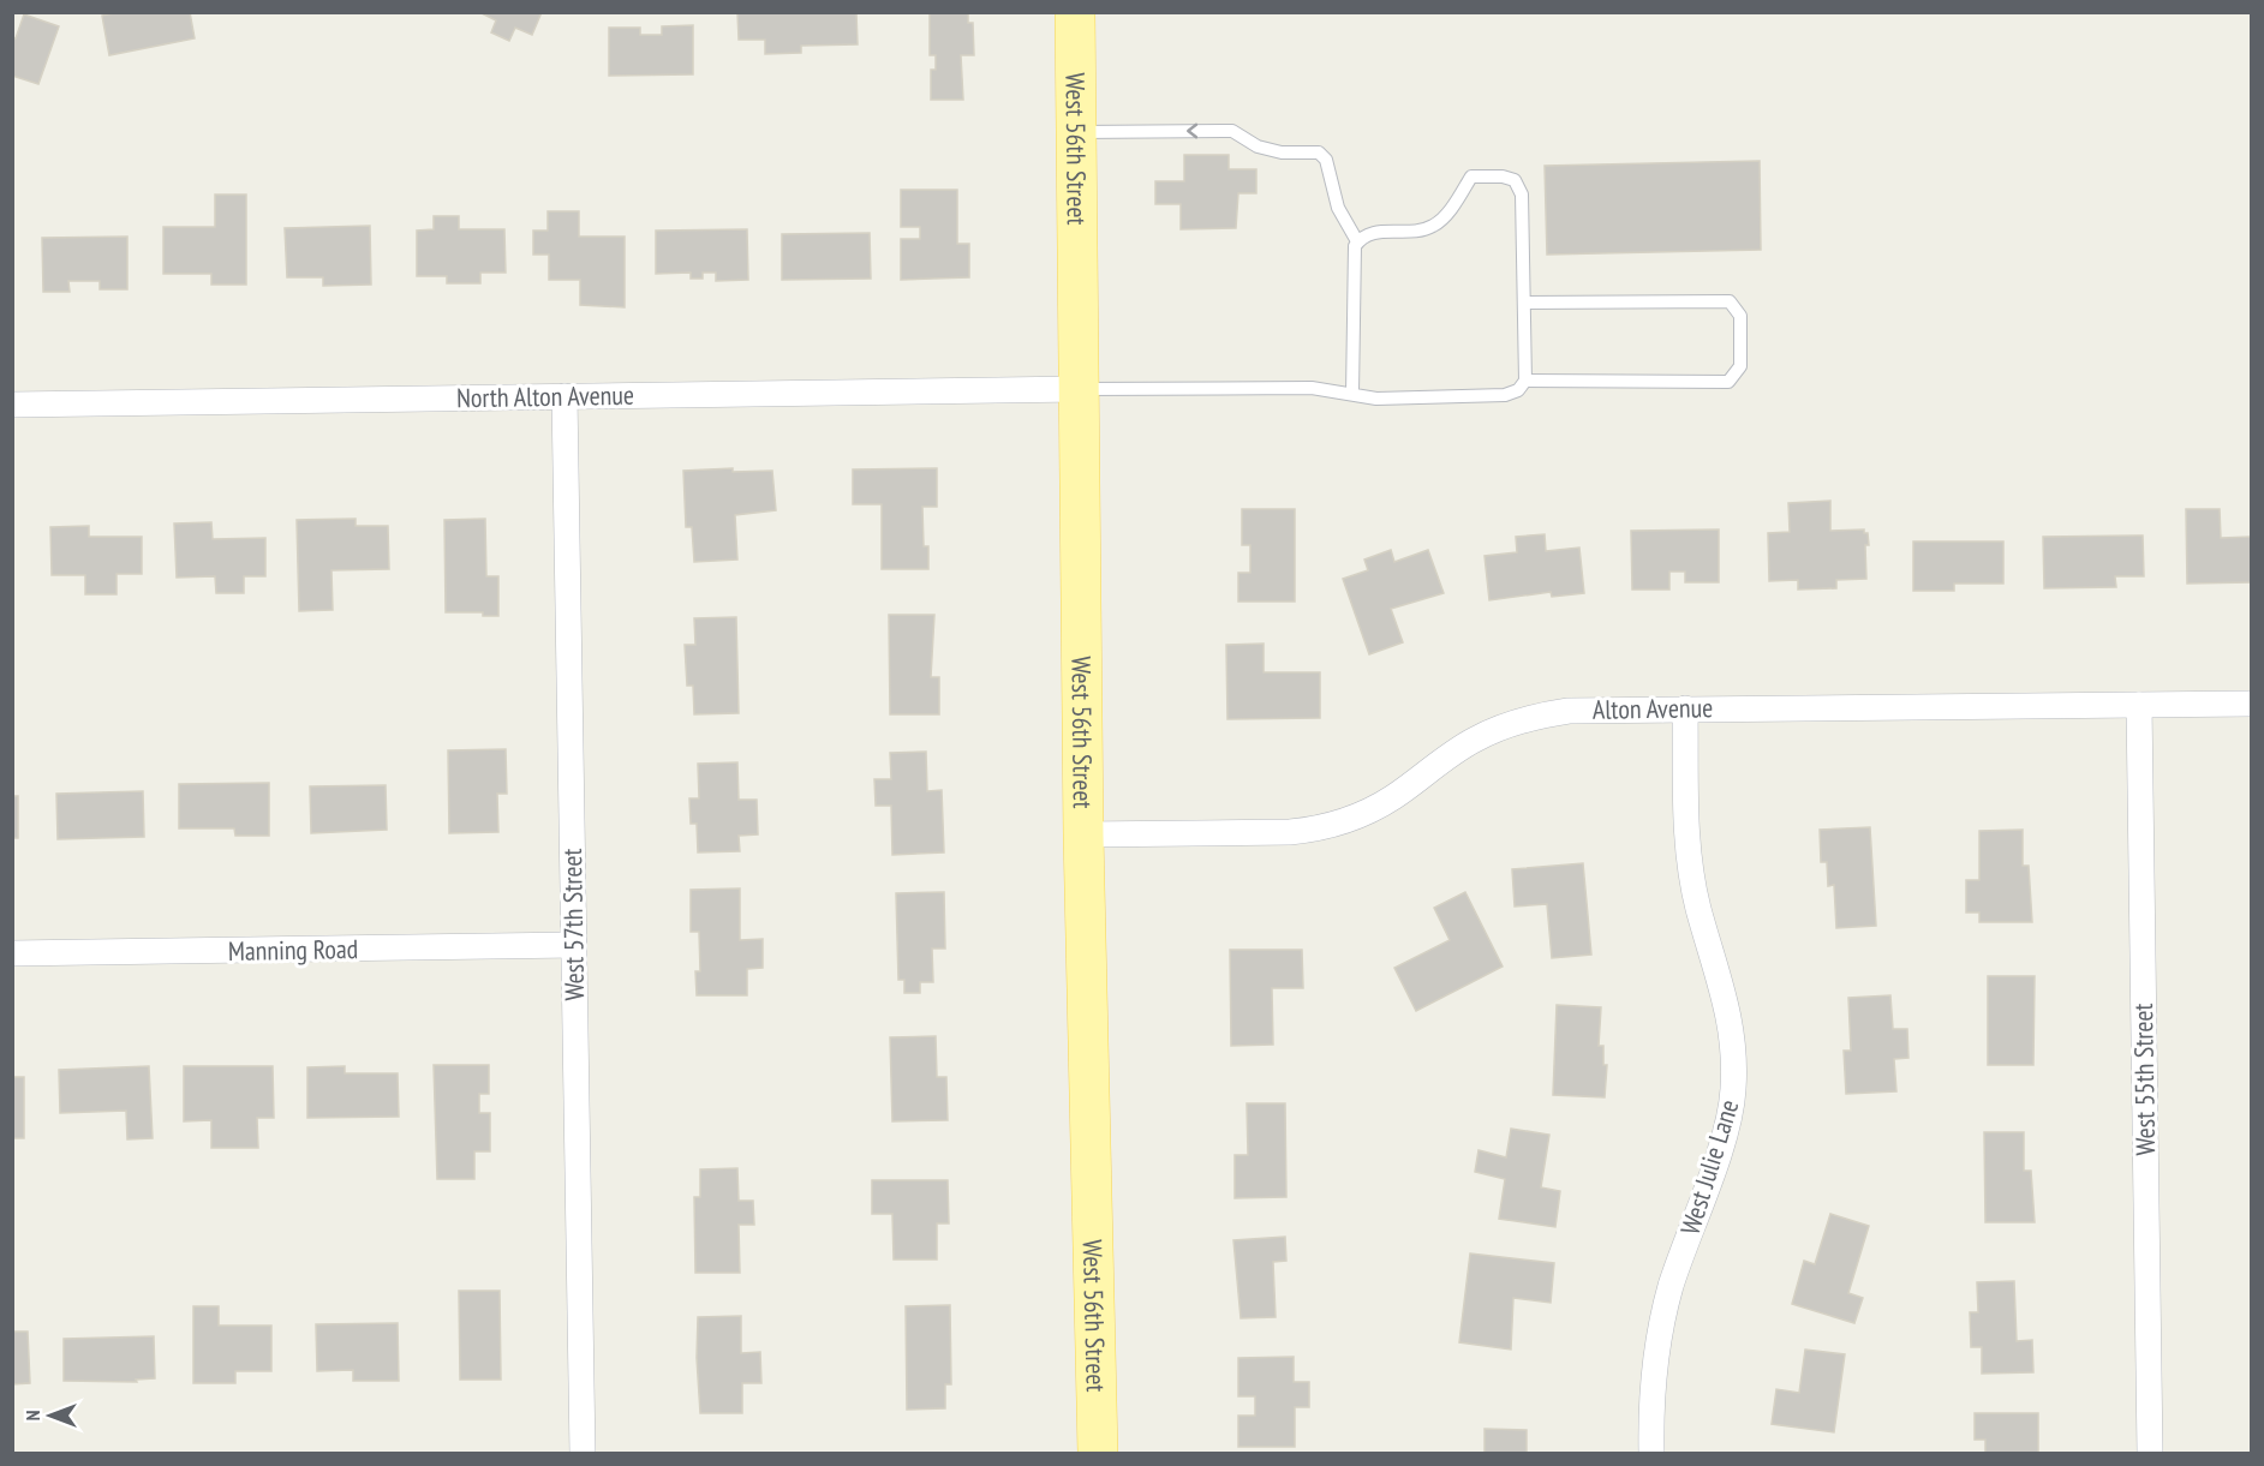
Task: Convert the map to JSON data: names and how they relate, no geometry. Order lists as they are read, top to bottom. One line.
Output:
{"streets":{"main road":["West 56th Street"],"street":["North Alton Avenue","Alton Avenue","West 57th Street","Manning Road","West 55th Street","West Julie Lane"]},"crossings":[["West 56th Street","North Alton Avenue"],["West 56th Street","Alton Avenue"],["North Alton Avenue","West 57th Street"],["Alton Avenue","West 55th Street"],["Alton Avenue","West Julie Lane"],["West 57th Street","Manning Road"]],"north":"left"}
